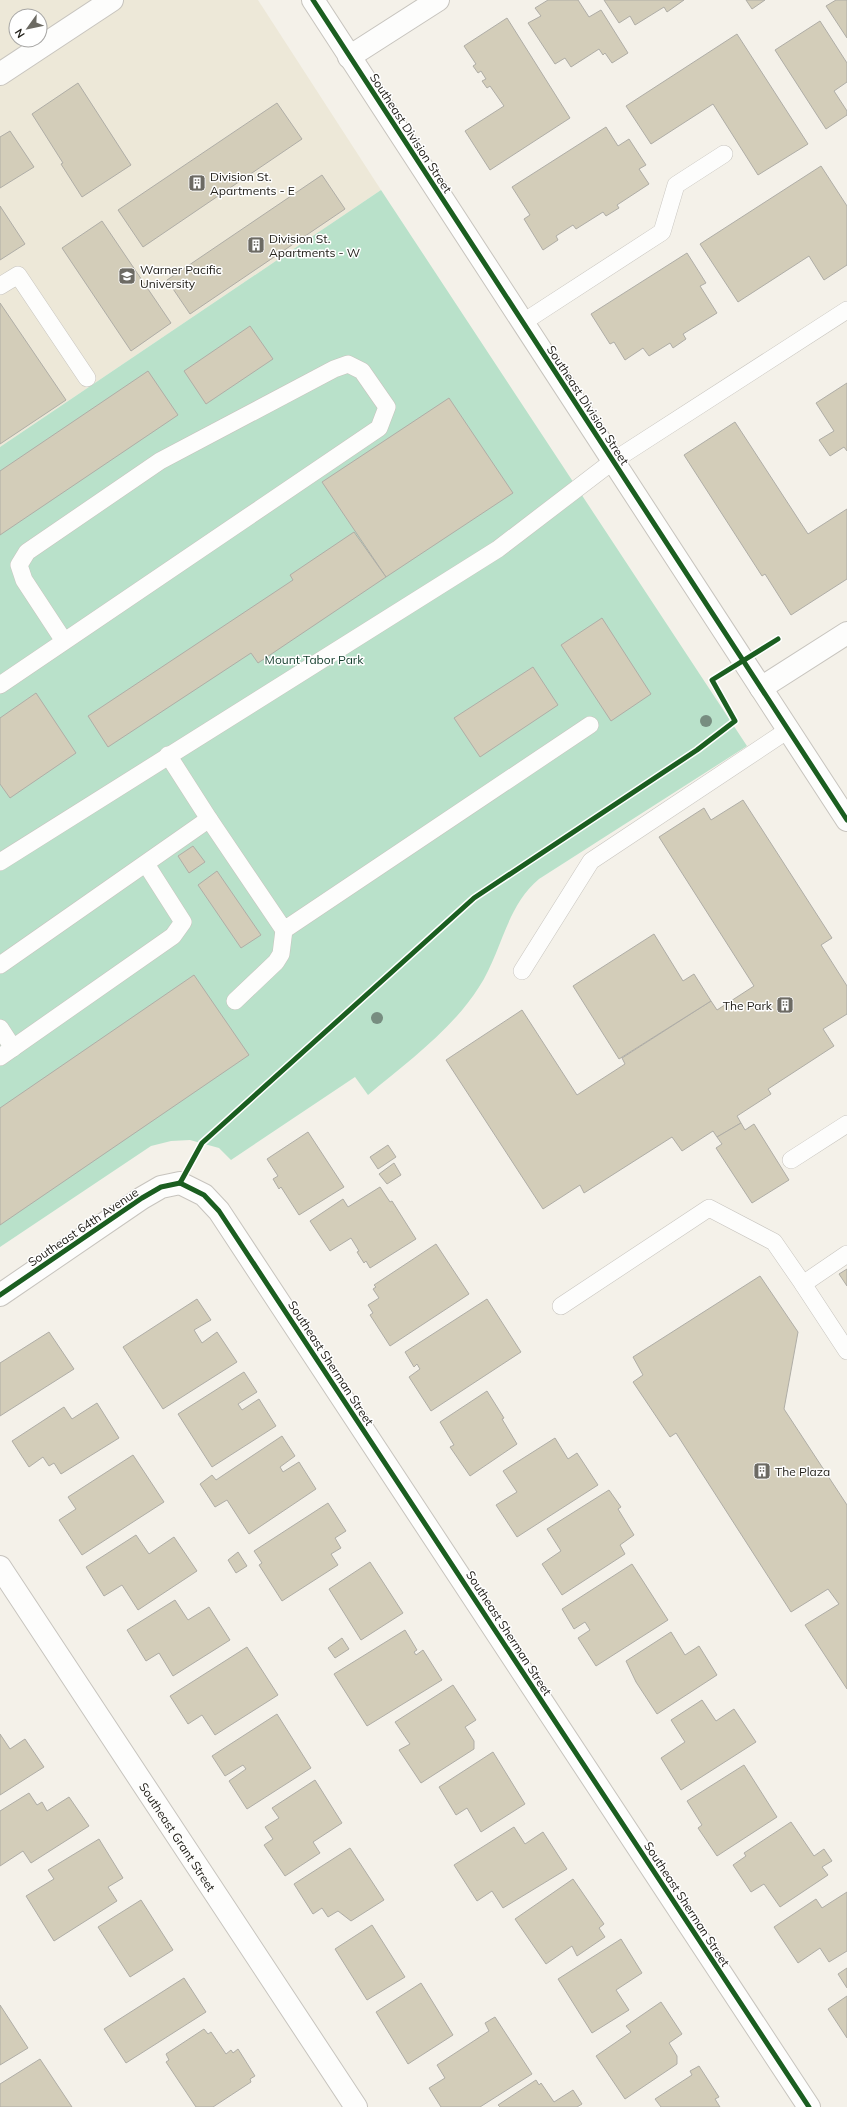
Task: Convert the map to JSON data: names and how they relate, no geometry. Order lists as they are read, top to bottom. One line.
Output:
{"streets":{"street":["Southeast Division Street","Southeast 64th Avenue","Southeast Sherman Street","Southeast Grant Street"]},"crossings":[["Southeast 64th Avenue","Southeast Sherman Street"]],"parks":["Mount Tabor Park"],"places":{"building":["Division St. Apartments - E","Division St. Apartments - W","The Park","The Plaza"],"school or university":["Warner Pacific University"]},"north":"bottom left"}
